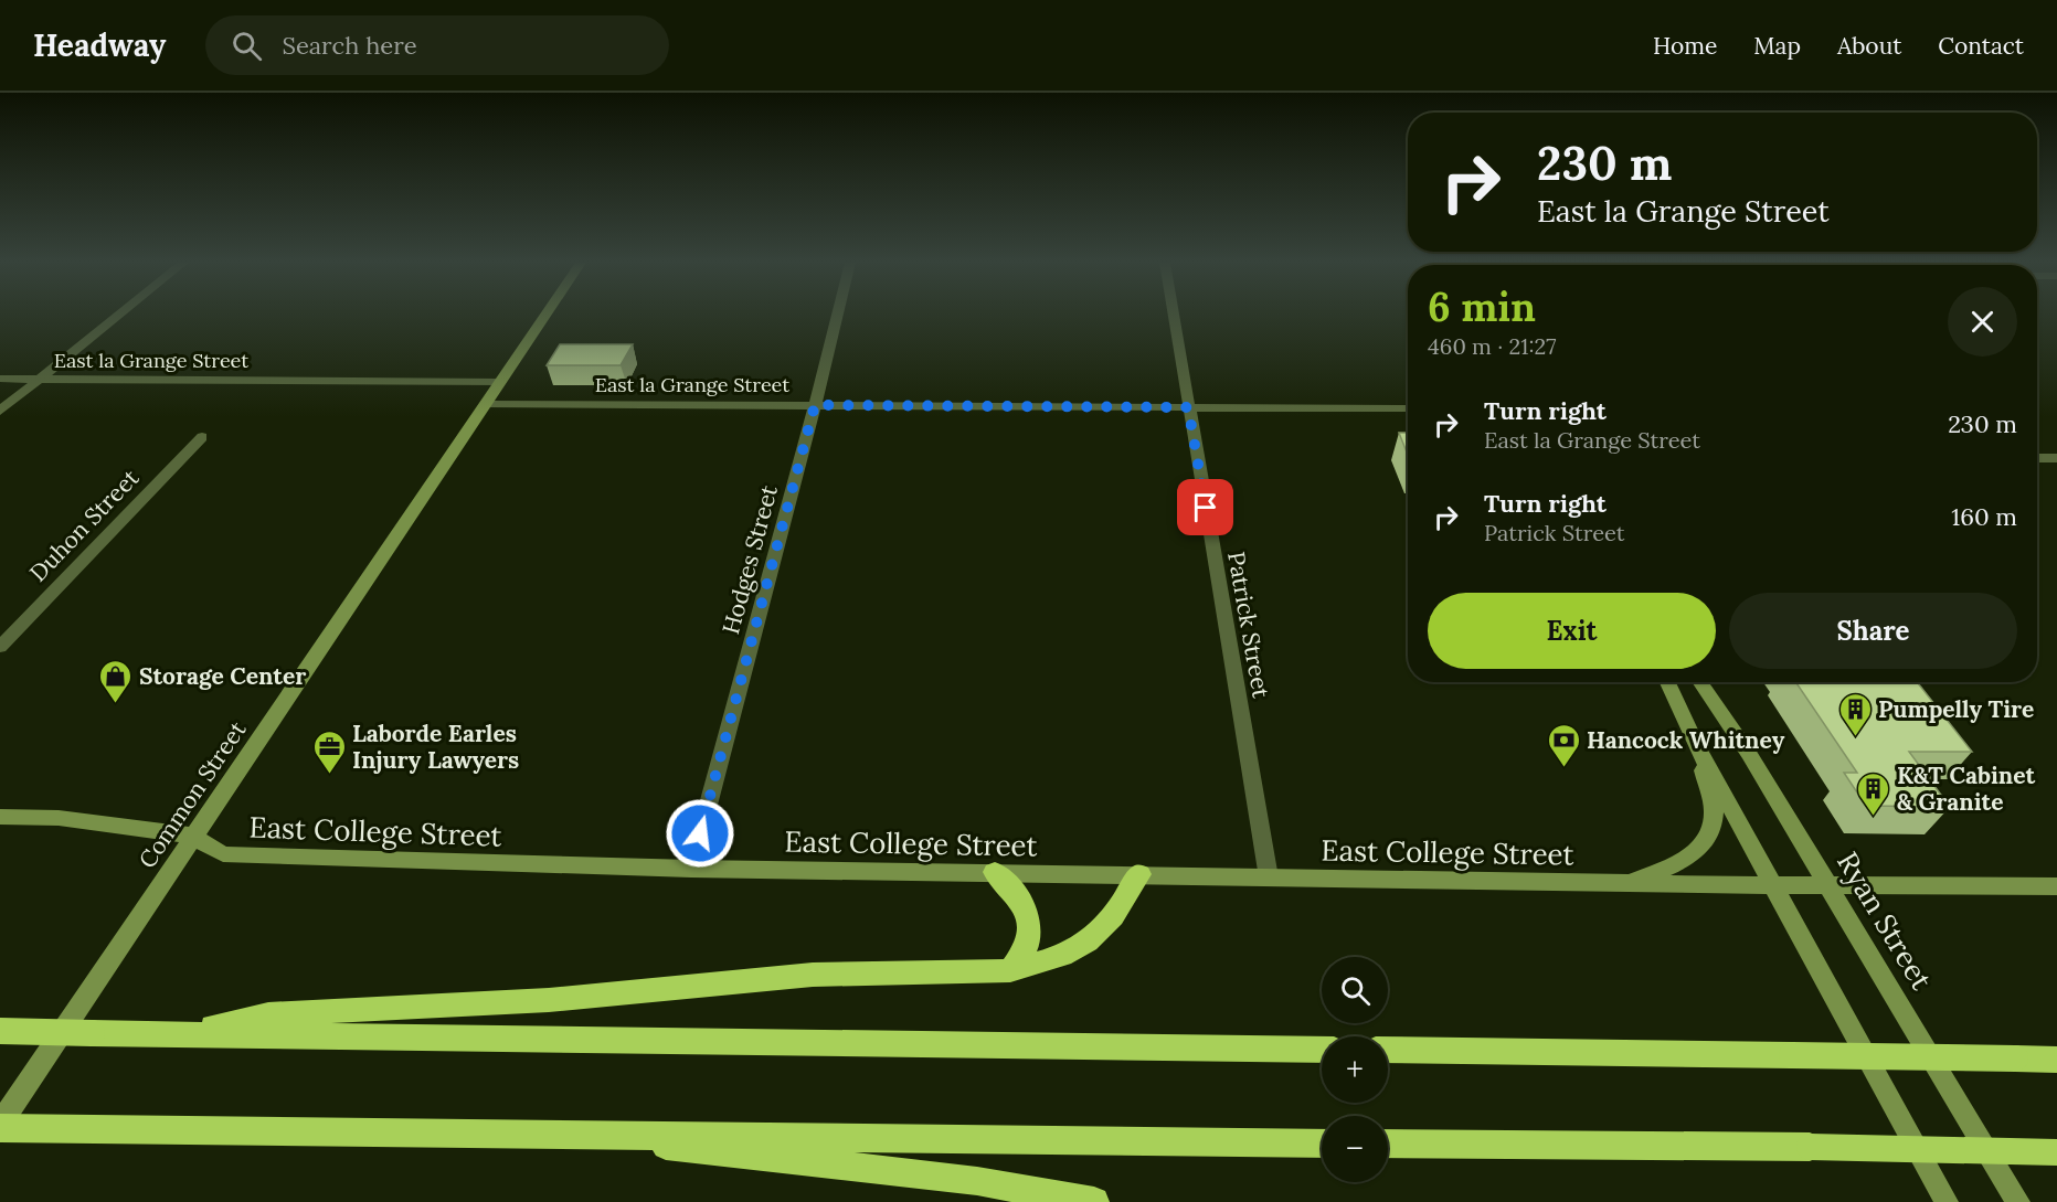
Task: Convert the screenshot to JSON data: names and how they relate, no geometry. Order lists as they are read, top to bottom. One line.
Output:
{"streets":{"main road":["Common Street","East College Street","Ryan Street"],"street":["East la Grange Street","Duhon Street","Hodges Street","Patrick Street"]},"crossings":[["East la Grange Street","Hodges Street"],["East la Grange Street","Patrick Street"],["East la Grange Street","Common Street"],["Hodges Street","East College Street"],["Patrick Street","East College Street"],["Common Street","East College Street"],["East College Street","Ryan Street"]],"places":{"shop":["Storage Center"],"building":["Pumpelly Tire","K&T Cabinet & Granite"],"bank":["Hancock Whitney"],"office":["Laborde Earles Injury Lawyers"]},"page":{"header":"Headway","search":"Search here","nav":["Home","Map","About","Contact"],"turn":["230 m","East la Grange Street"],"heading":["6 min","460 m · 21:27"],"list":[{"name":"Turn right","note":"East la Grange Street","value":"230 m"},{"name":"Turn right","note":"Patrick Street","value":"160 m"}],"buttons":["Exit","Share"],"map_buttons":["+","−"]}}
